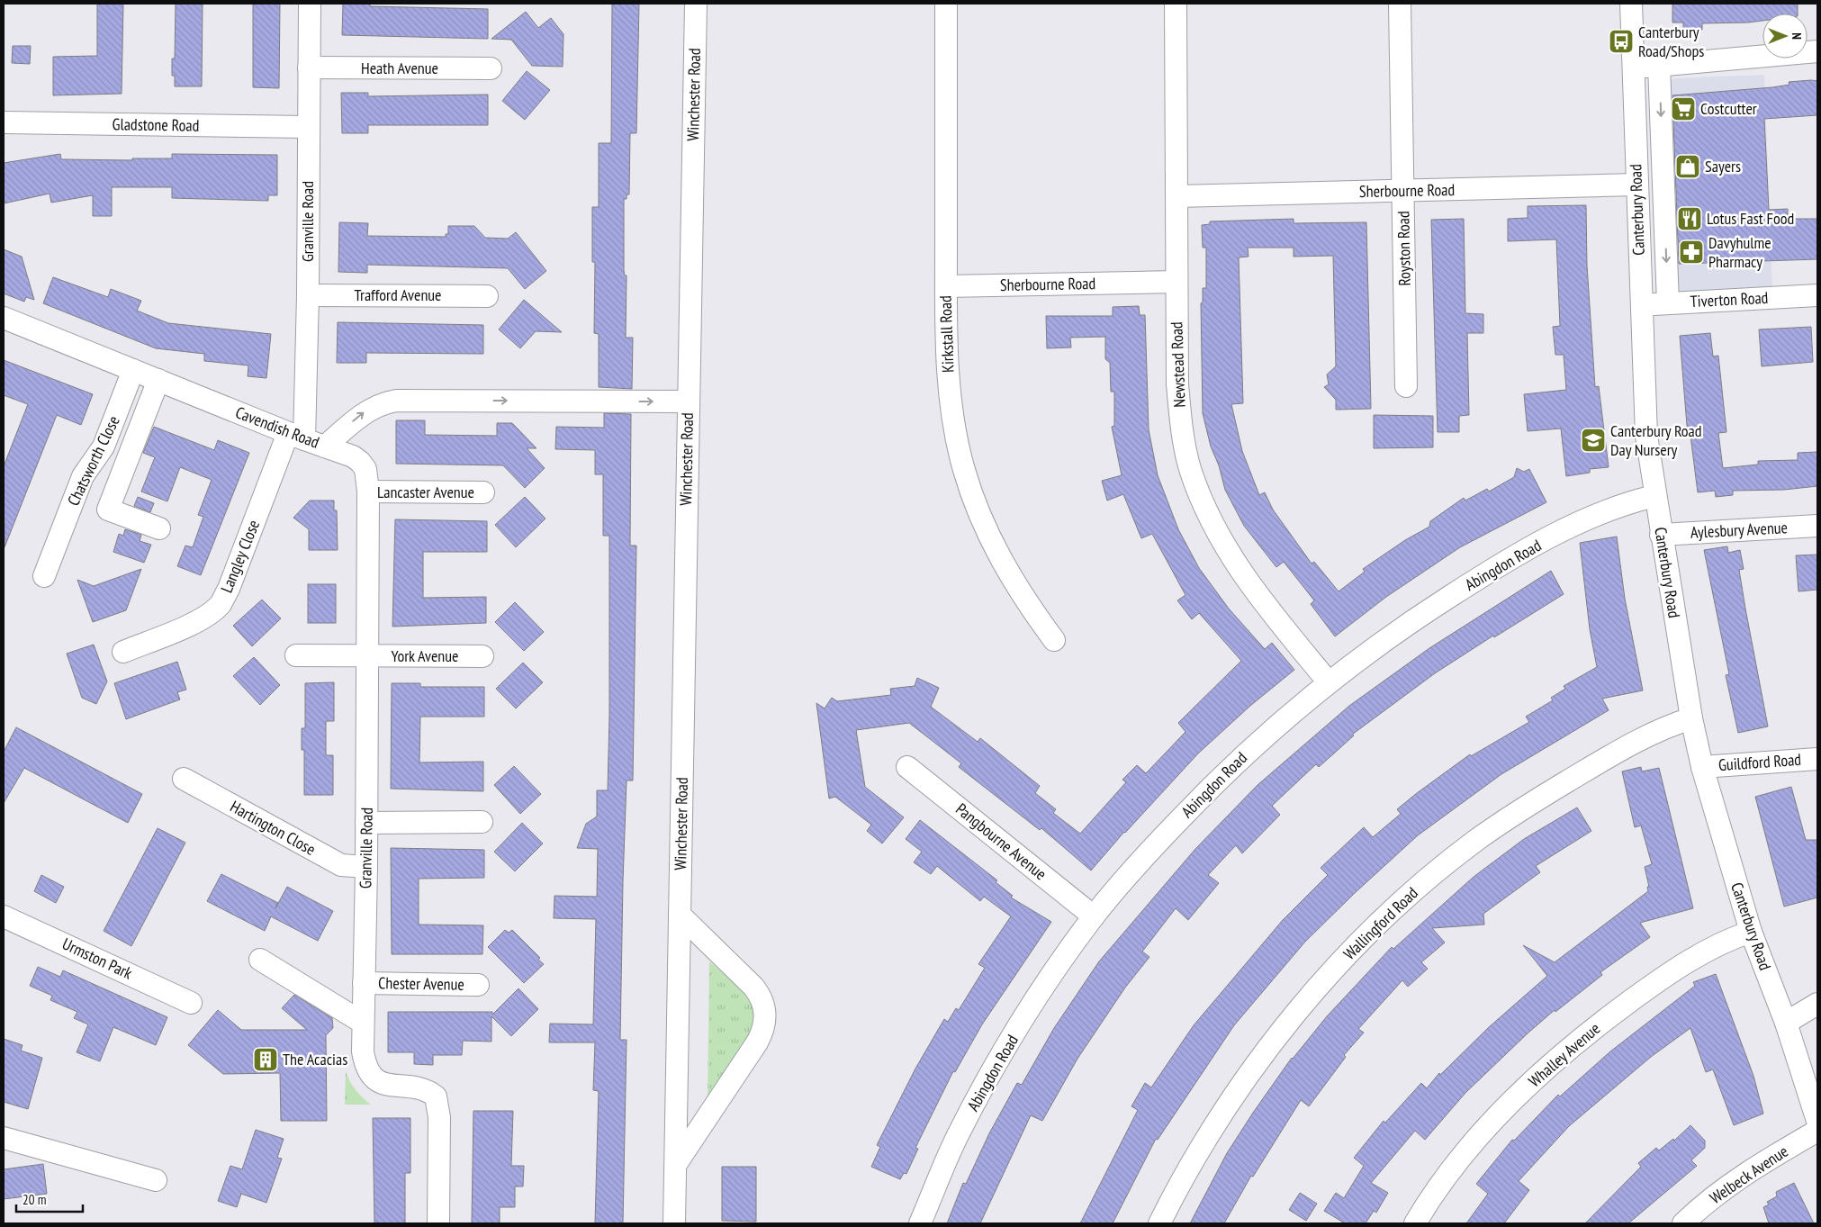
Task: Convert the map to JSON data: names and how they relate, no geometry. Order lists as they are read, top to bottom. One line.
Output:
{"streets":{"street":["Heath Avenue","Winchester Road","Gladstone Road","Sherbourne Road","Canterbury Road","Granville Road","Royston Road","Trafford Avenue","Tiverton Road","Kirkstall Road","Newstead Road","Cavendish Road","Chatsworth Close","Lancaster Avenue","Aylesbury Avenue","Langley Close","Abingdon Road","York Avenue","Guildford Road","Hartington Close","Pangbourne Avenue","Wallingford Road","Urmston Park","Chester Avenue","Whalley Avenue","Welbeck Avenue"]},"crossings":[["Heath Avenue","Granville Road"],["Winchester Road","Cavendish Road"],["Gladstone Road","Granville Road"],["Sherbourne Road","Canterbury Road"],["Sherbourne Road","Royston Road"],["Sherbourne Road","Kirkstall Road"],["Sherbourne Road","Newstead Road"],["Canterbury Road","Tiverton Road"],["Canterbury Road","Aylesbury Avenue"],["Canterbury Road","Abingdon Road"],["Canterbury Road","Guildford Road"],["Canterbury Road","Wallingford Road"],["Canterbury Road","Whalley Avenue"],["Granville Road","Trafford Avenue"],["Granville Road","Cavendish Road"],["Granville Road","Lancaster Avenue"],["Granville Road","Langley Close"],["Granville Road","York Avenue"],["Granville Road","Hartington Close"],["Granville Road","Chester Avenue"],["Newstead Road","Abingdon Road"],["Cavendish Road","Chatsworth Close"],["Cavendish Road","Langley Close"],["Abingdon Road","Pangbourne Avenue"]],"one_way":["Cavendish Road"],"places":{"bus stop":["Canterbury Road/Shops"],"supermarket":["Costcutter"],"shop":["Sayers"],"restaurant":["Lotus Fast Food"],"pharmacy":["Davyhulme Pharmacy"],"school or university":["Canterbury Road Day Nursery"],"building":["The Acacias"]},"scale_bar":"20 m","north":"right"}
